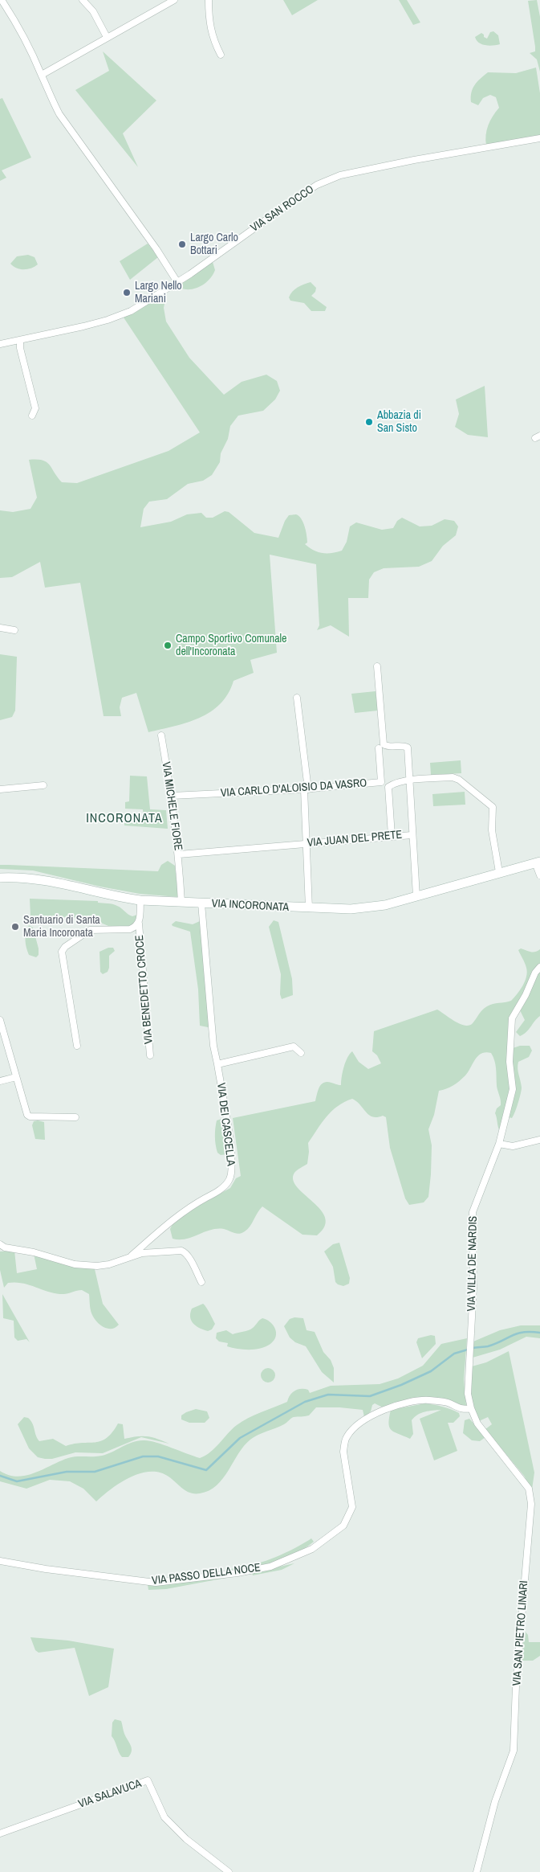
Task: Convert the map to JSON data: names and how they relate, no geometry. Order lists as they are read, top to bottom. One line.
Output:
{"streets":{"main road":["VIA INCORONATA"],"street":["VIA SAN ROCCO","VIA CARLO D'ALOISIO DA VASRO","VIA MICHELE FIORE","VIA JUAN DEL PRETE","VIA BENEDETTO CROCE","VIA DEI CASCELLA","VIA VILLA DE NARDIS","VIA PASSO DELLA NOCE","VIA SAN PIETRO LINARI","VIA SALAVUCA"]},"crossings":[["VIA CARLO D'ALOISIO DA VASRO","VIA MICHELE FIORE"],["VIA MICHELE FIORE","VIA JUAN DEL PRETE"],["VIA MICHELE FIORE","VIA INCORONATA"],["VIA INCORONATA","VIA BENEDETTO CROCE"],["VIA INCORONATA","VIA DEI CASCELLA"],["VIA VILLA DE NARDIS","VIA PASSO DELLA NOCE"],["VIA VILLA DE NARDIS","VIA SAN PIETRO LINARI"],["VIA PASSO DELLA NOCE","VIA SAN PIETRO LINARI"]],"districts":["INCORONATA"],"places":["Largo Carlo Bottari","Largo Nello Mariani","Abbazia di San Sisto","Campo Sportivo Comunale dell'Incoronata","Santuario di Santa Maria Incoronata"]}
